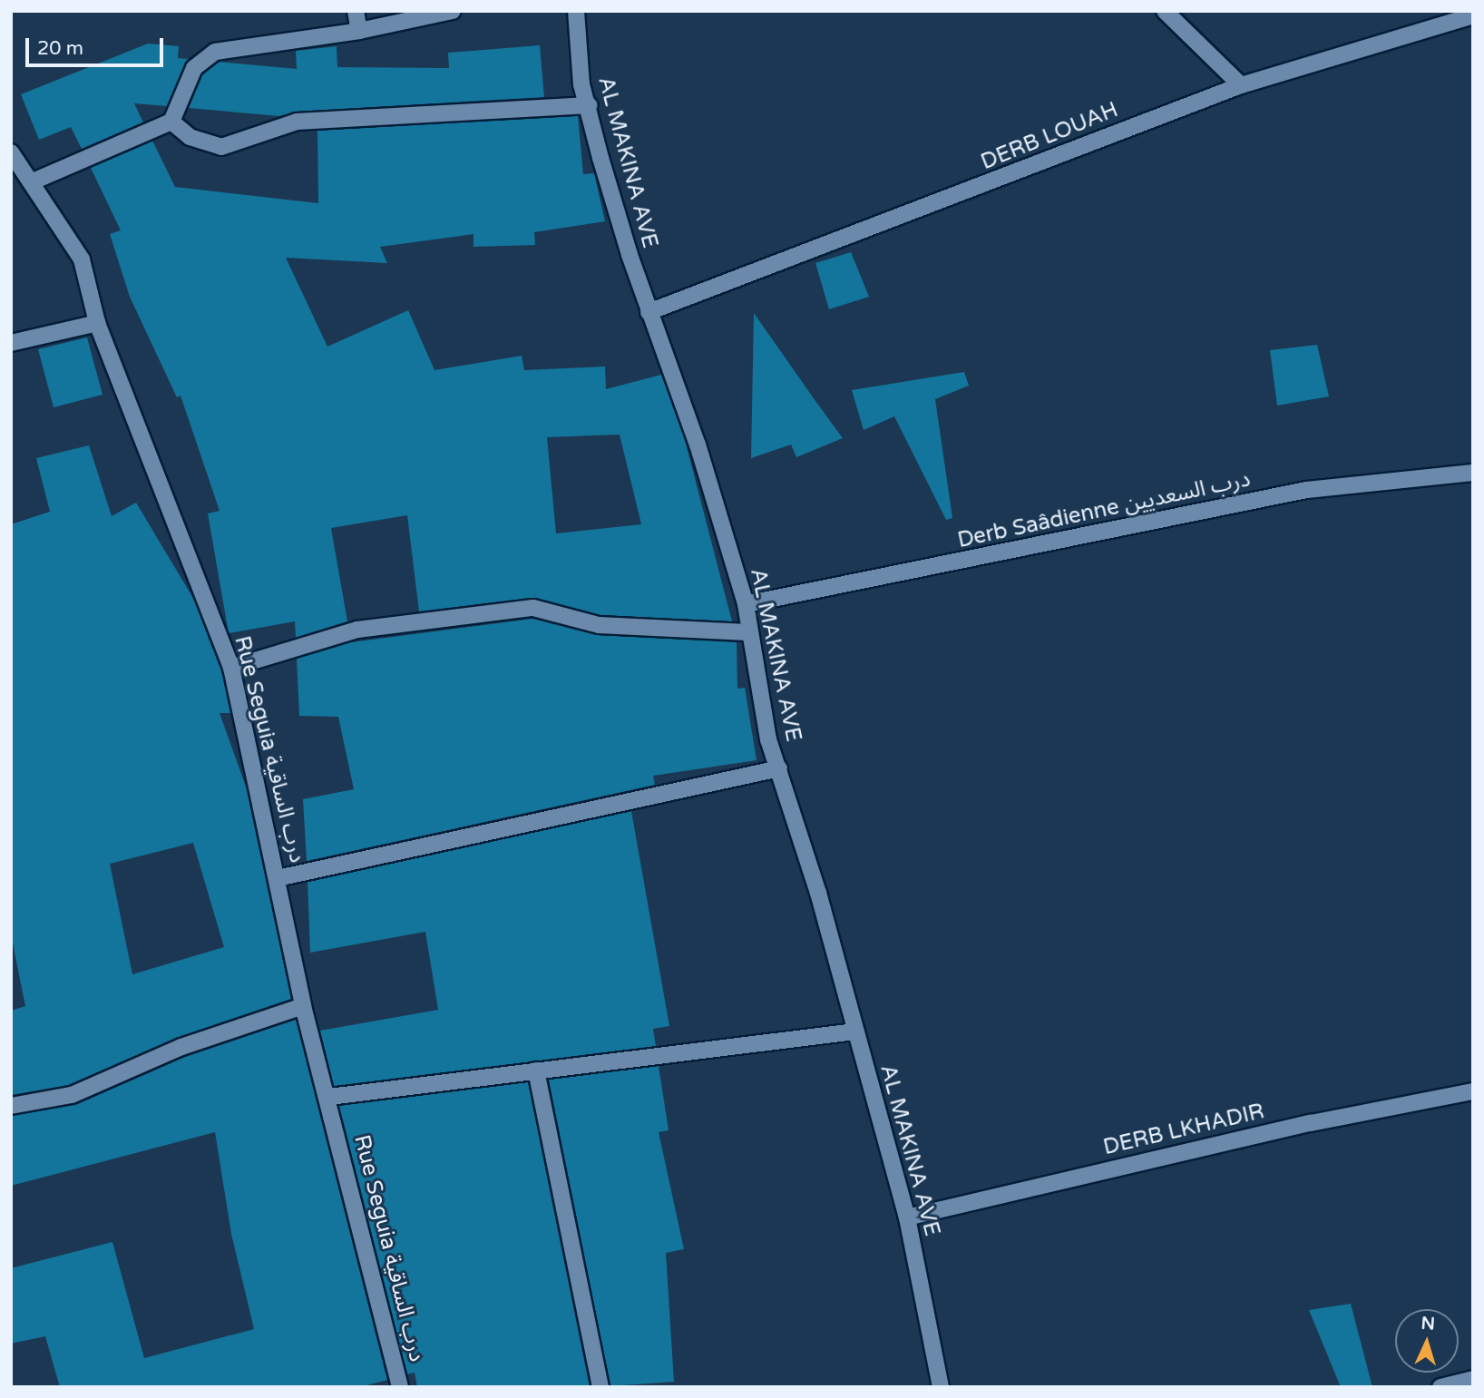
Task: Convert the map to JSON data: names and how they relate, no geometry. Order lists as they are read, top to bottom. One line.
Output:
{"streets":{"street":["DERB LOUAH","AL MAKINA AVE","Derb Saâdienne درب السعديين","Rue Seguia درب الساقية","DERB LKHADIR"]},"crossings":[["DERB LOUAH","AL MAKINA AVE"],["AL MAKINA AVE","Derb Saâdienne درب السعديين"],["AL MAKINA AVE","DERB LKHADIR"]],"scale_bar":"20 m","north":"top"}
